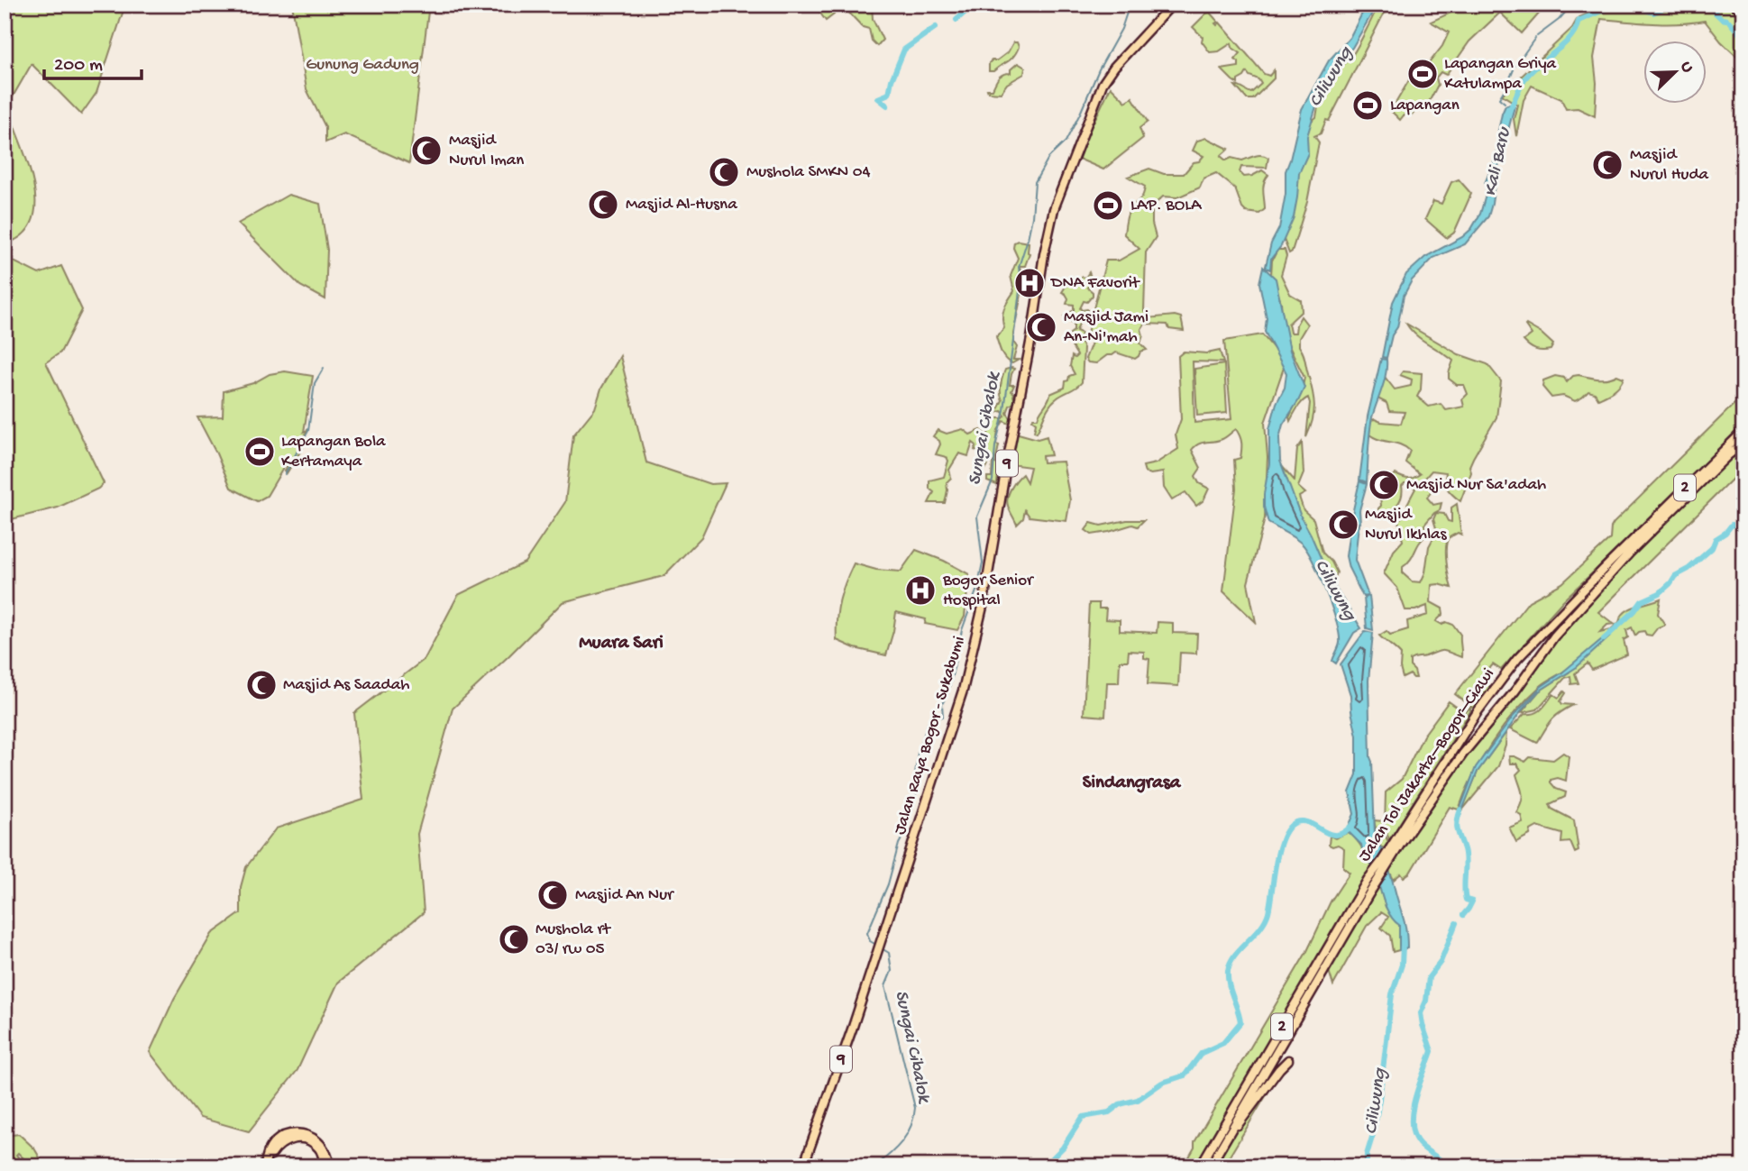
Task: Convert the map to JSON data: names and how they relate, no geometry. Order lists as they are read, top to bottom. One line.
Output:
{"streets":{"highway":["9","2","Jalan Raya Bogor - Sukabumi","Jalan Tol Jakarta–Bogor–Ciawi"]},"districts":["Muara Sari","Sindangrasa"],"water":["Ciliwung","Kali Baru","Sungai Cibalok"],"parks":["Gunung Gadung"],"places":{"sports":["Lapangan Griya Katulampa","Lapangan","LAP. BOLA","Lapangan Bola Kertamaya"],"mosque":["Masjid Nurul Iman","Masjid Nurul Huda","Mushola SMKN 04","Masjid Al-Husna","Masjid Jami An-Ni'mah","Masjid Nur Sa'adah","Masjid Nurul Ikhlas","Masjid As Saadah","Masjid An Nur","Mushola rt 03/ rw 05"],"hospital":["DNA Favorit","Bogor Senior Hospital"]},"scale_bar":"200 m","north":"top right"}
